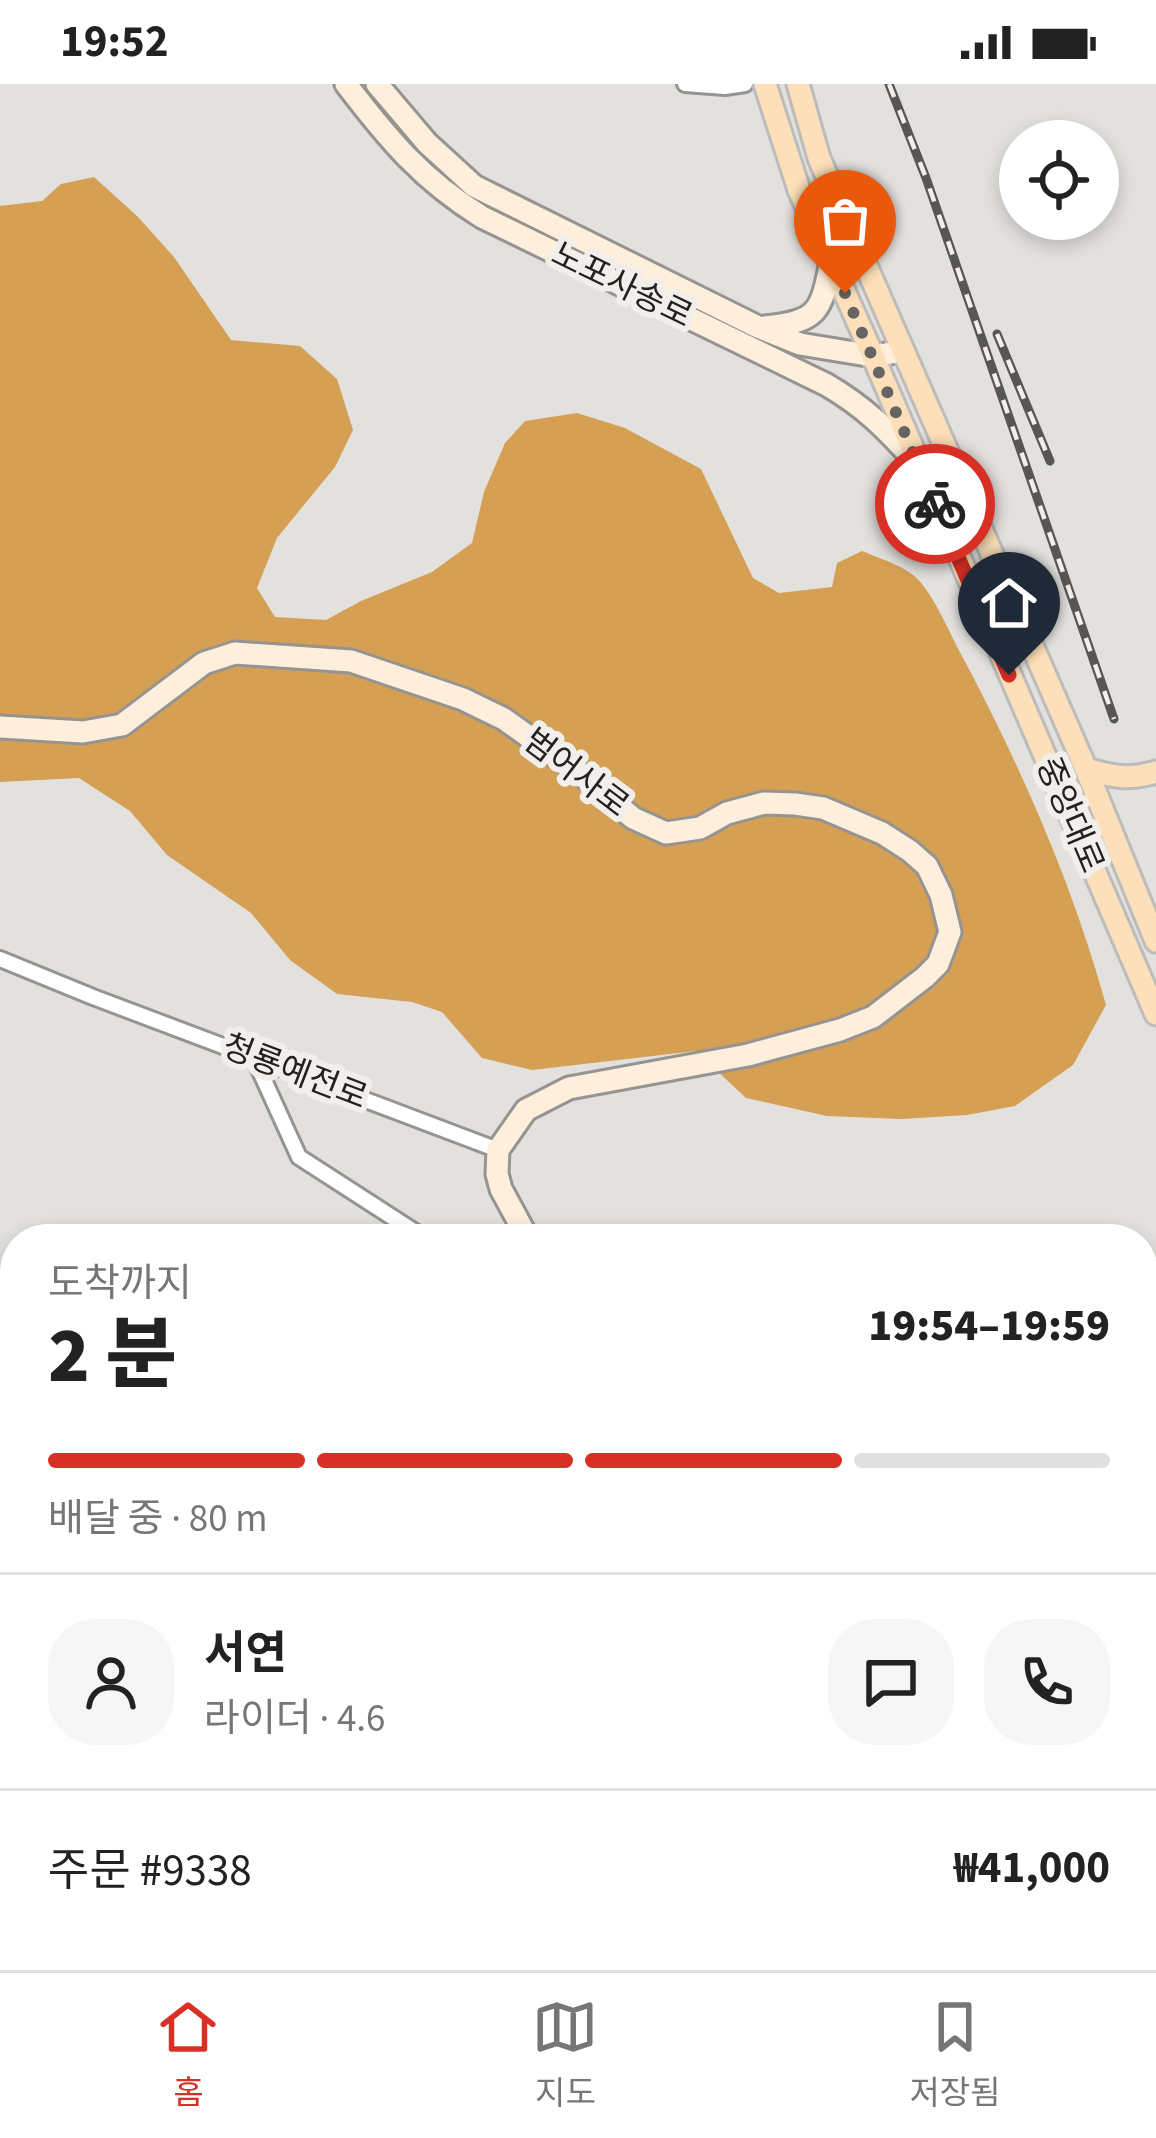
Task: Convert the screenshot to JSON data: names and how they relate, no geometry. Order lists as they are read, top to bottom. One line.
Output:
{"streets":{"main road":["중앙대로"],"street":["노포사송로","범어사로","청룡예전로"]},"crossings":[["노포사송로","중앙대로"],["범어사로","청룡예전로"]],"page":{"status":"19:52","heading":["2 분","도착까지","19:54–19:59"],"panel":["서연","라이더 · 4.6","주문 #9338","₩41,000"],"bar":"배달 중 · 80 m","tabs":["홈","지도","저장됨"]}}
